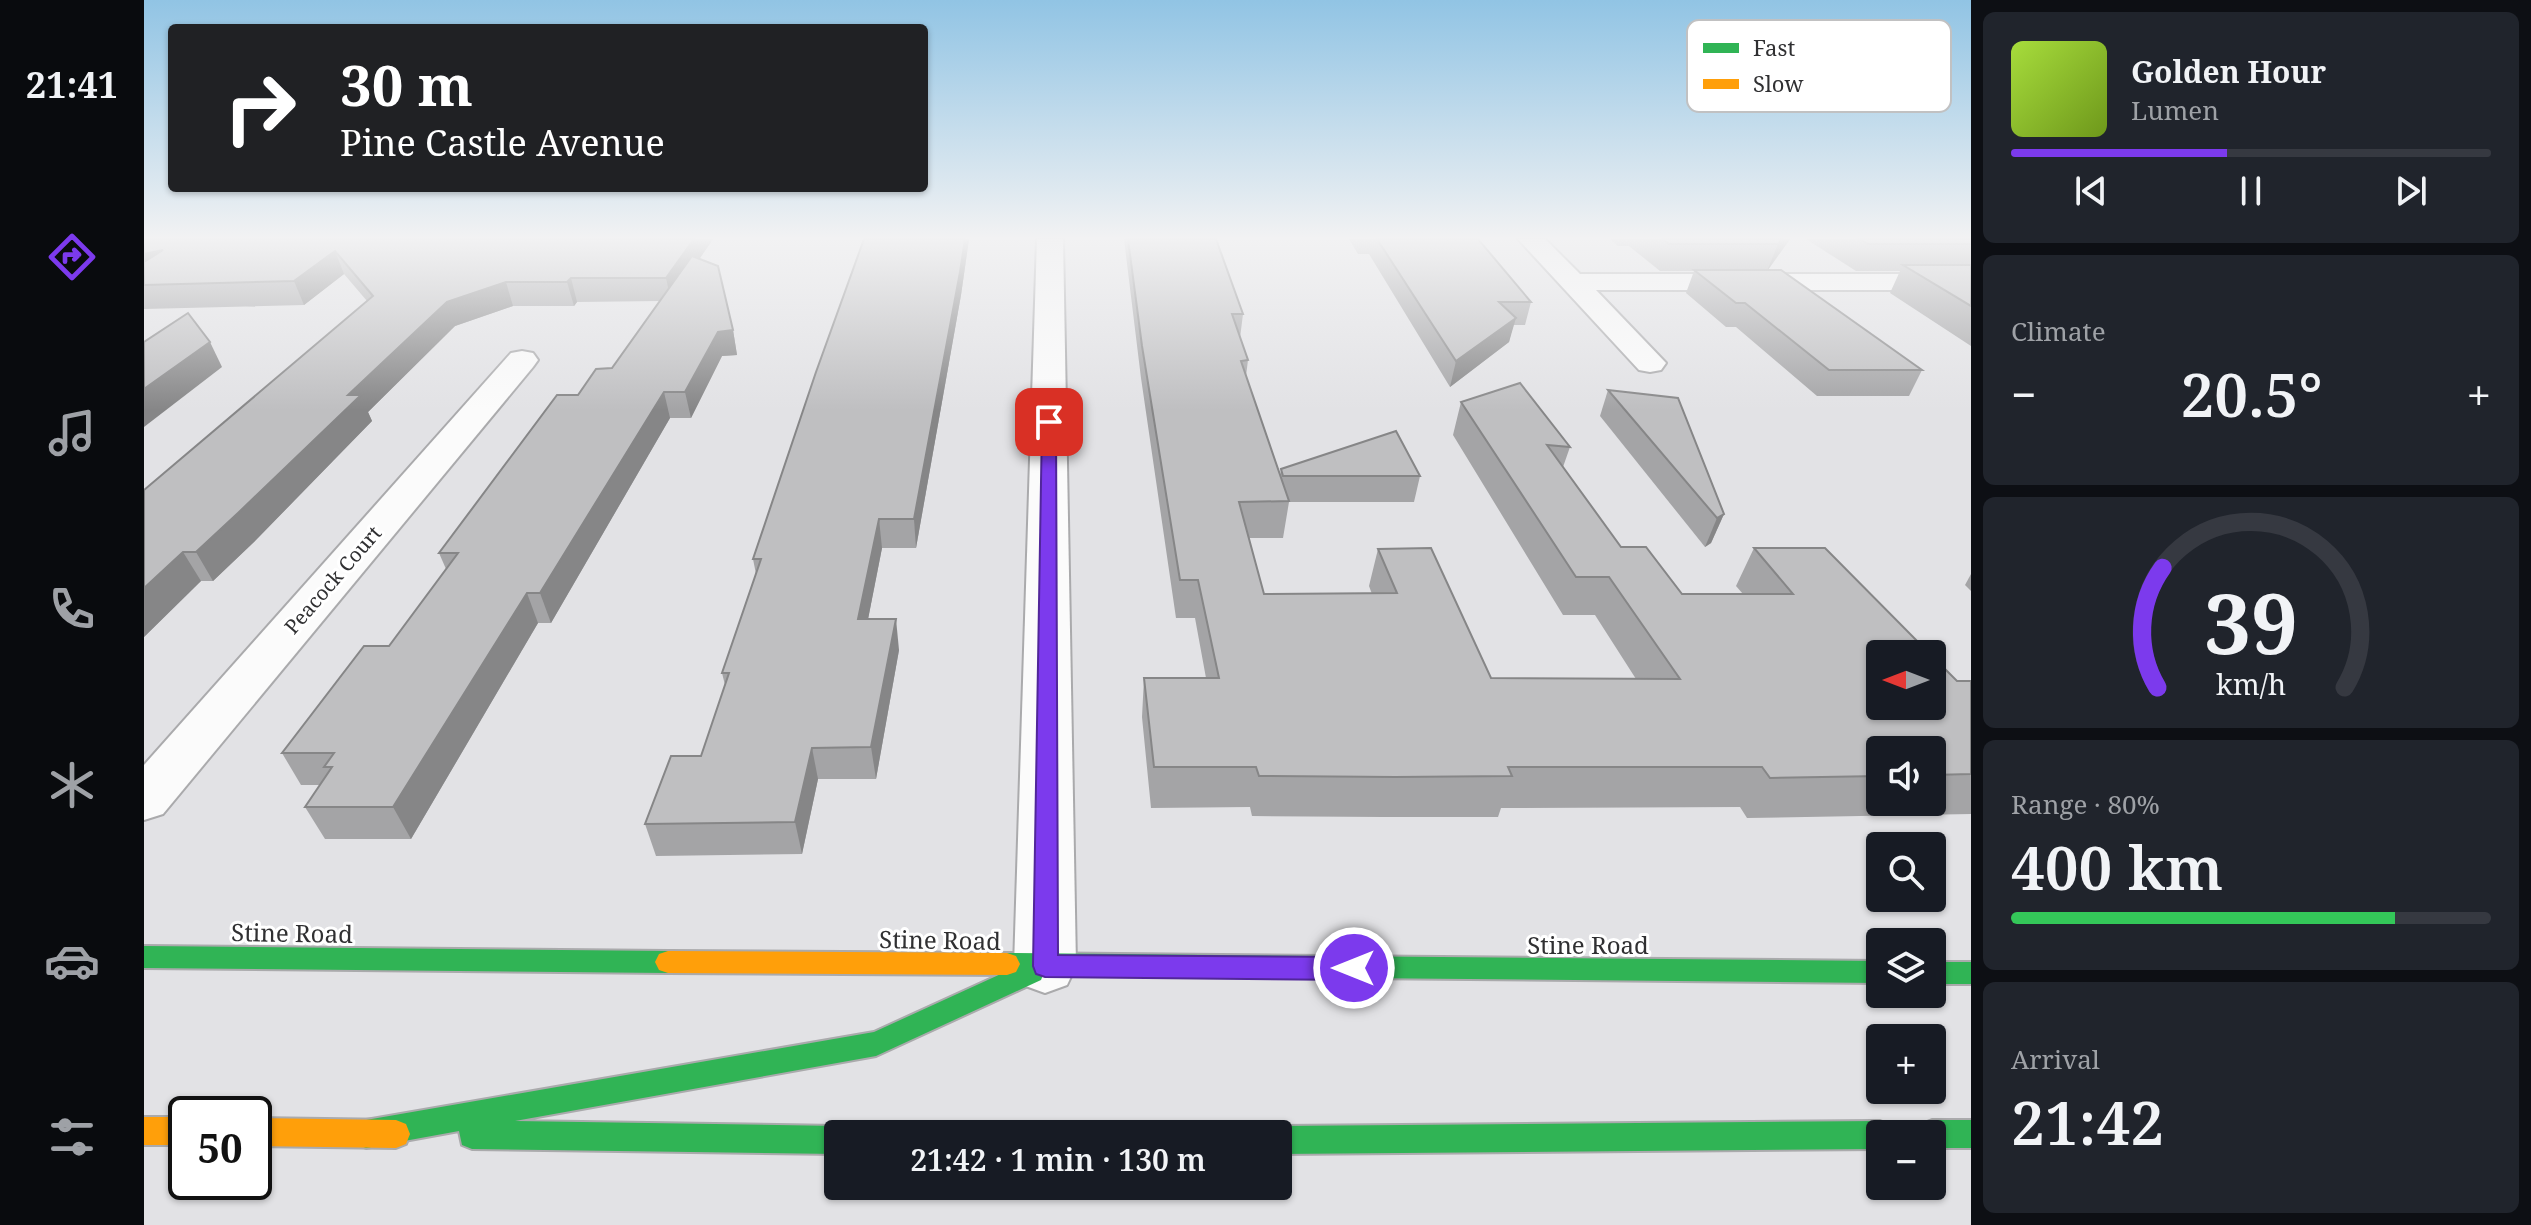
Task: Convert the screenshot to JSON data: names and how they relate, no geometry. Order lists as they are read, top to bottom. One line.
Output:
{"streets":{"main road":["Stine Road"],"street":["Peacock Court"]},"legend":["Fast","Slow"],"north":"left","page":{"tabs":"21:41","turn":["30 m","Pine Castle Avenue"],"song":["Golden Hour","Lumen"],"tile":["Climate",["Range · 80%","400 km"],["Arrival","21:42"]],"heat":["−","20.5°","+"],"map_buttons":["+","−"],"limit":"50","trip":"21:42 · 1 min · 130 m","gauge":["39","km/h"]}}
